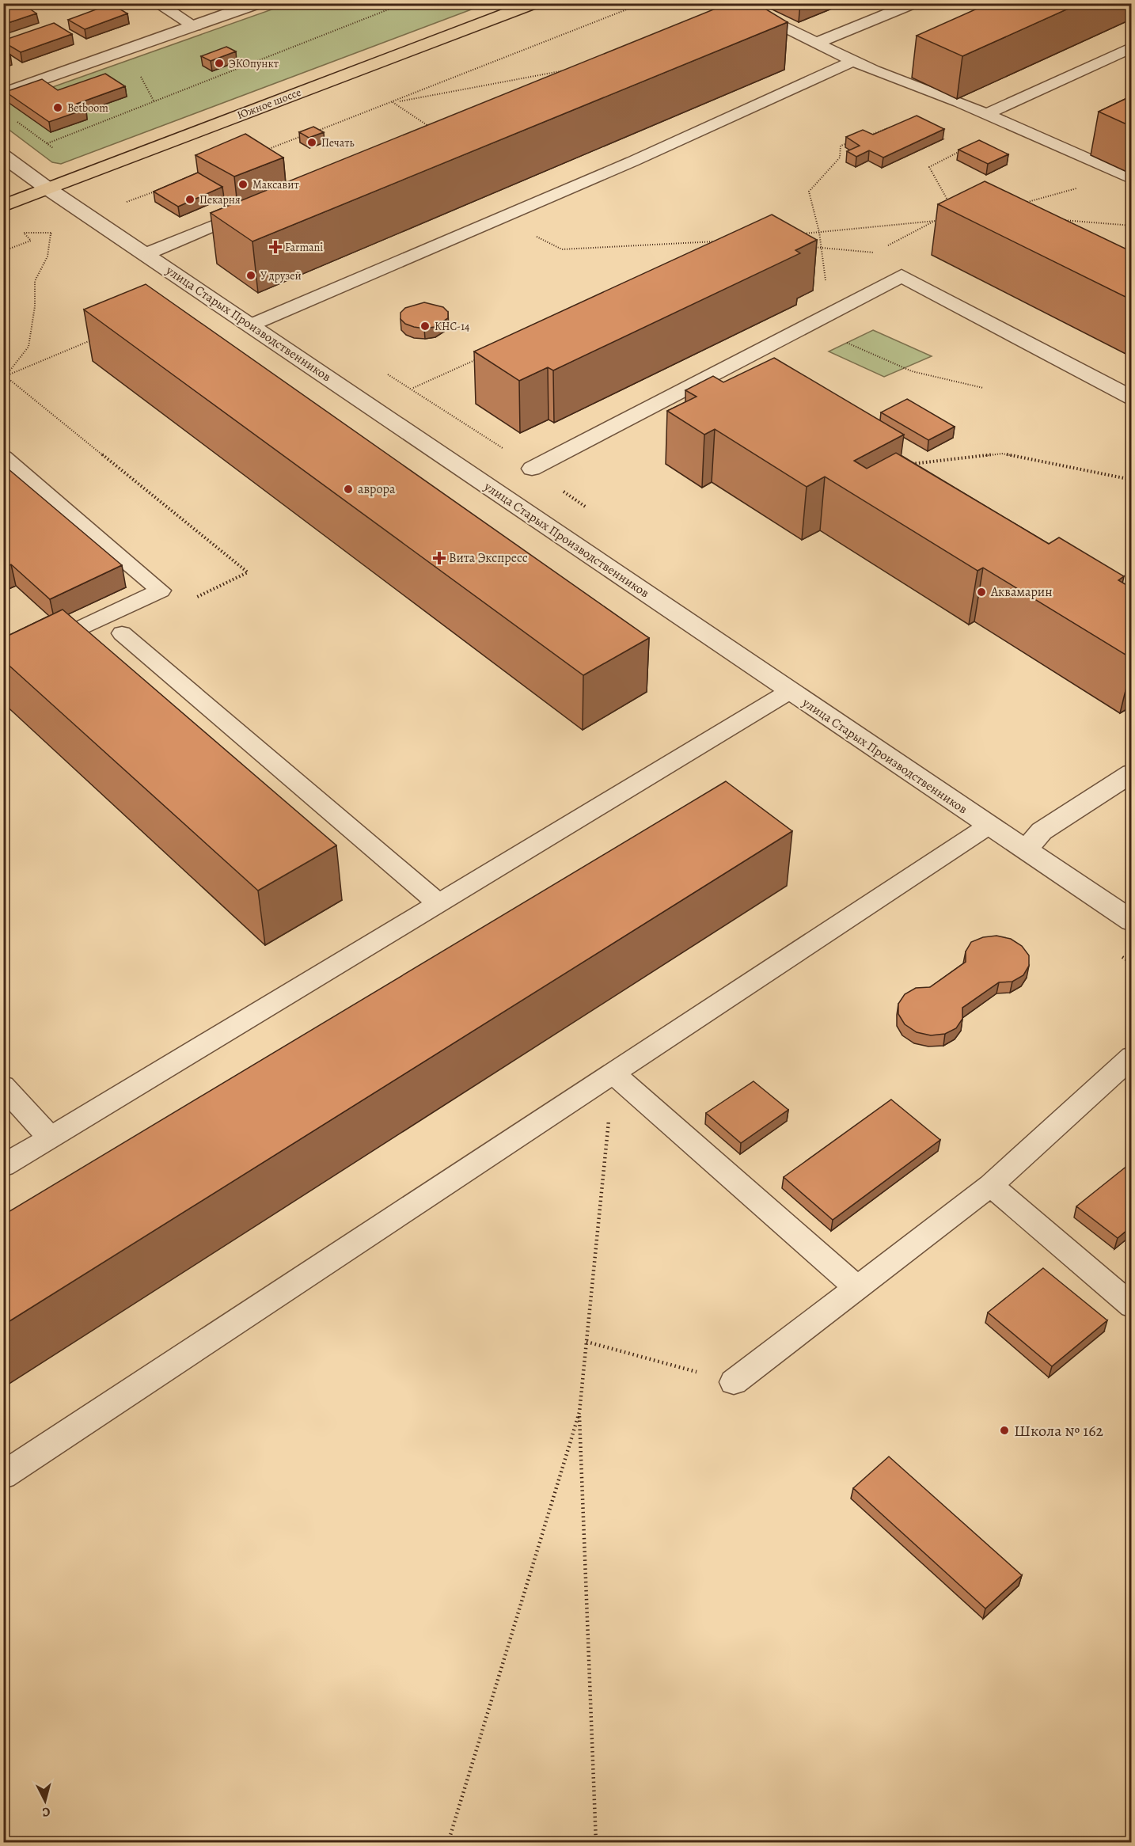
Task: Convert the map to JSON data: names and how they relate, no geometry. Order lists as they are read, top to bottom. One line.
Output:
{"streets":{"main road":["Южное шоссе"],"street":["улица Старых Производственников"]},"crossings":[["Южное шоссе","улица Старых Производственников"]],"places":{"other":["ЭКОпункт","Betboom","Печать","Максавит","Пекарня","У друзей","КНС-14","аврора","Аквамарин","Школа № 162"],"health":["Farmani","Вита Экспресс"]},"north":"bottom"}
